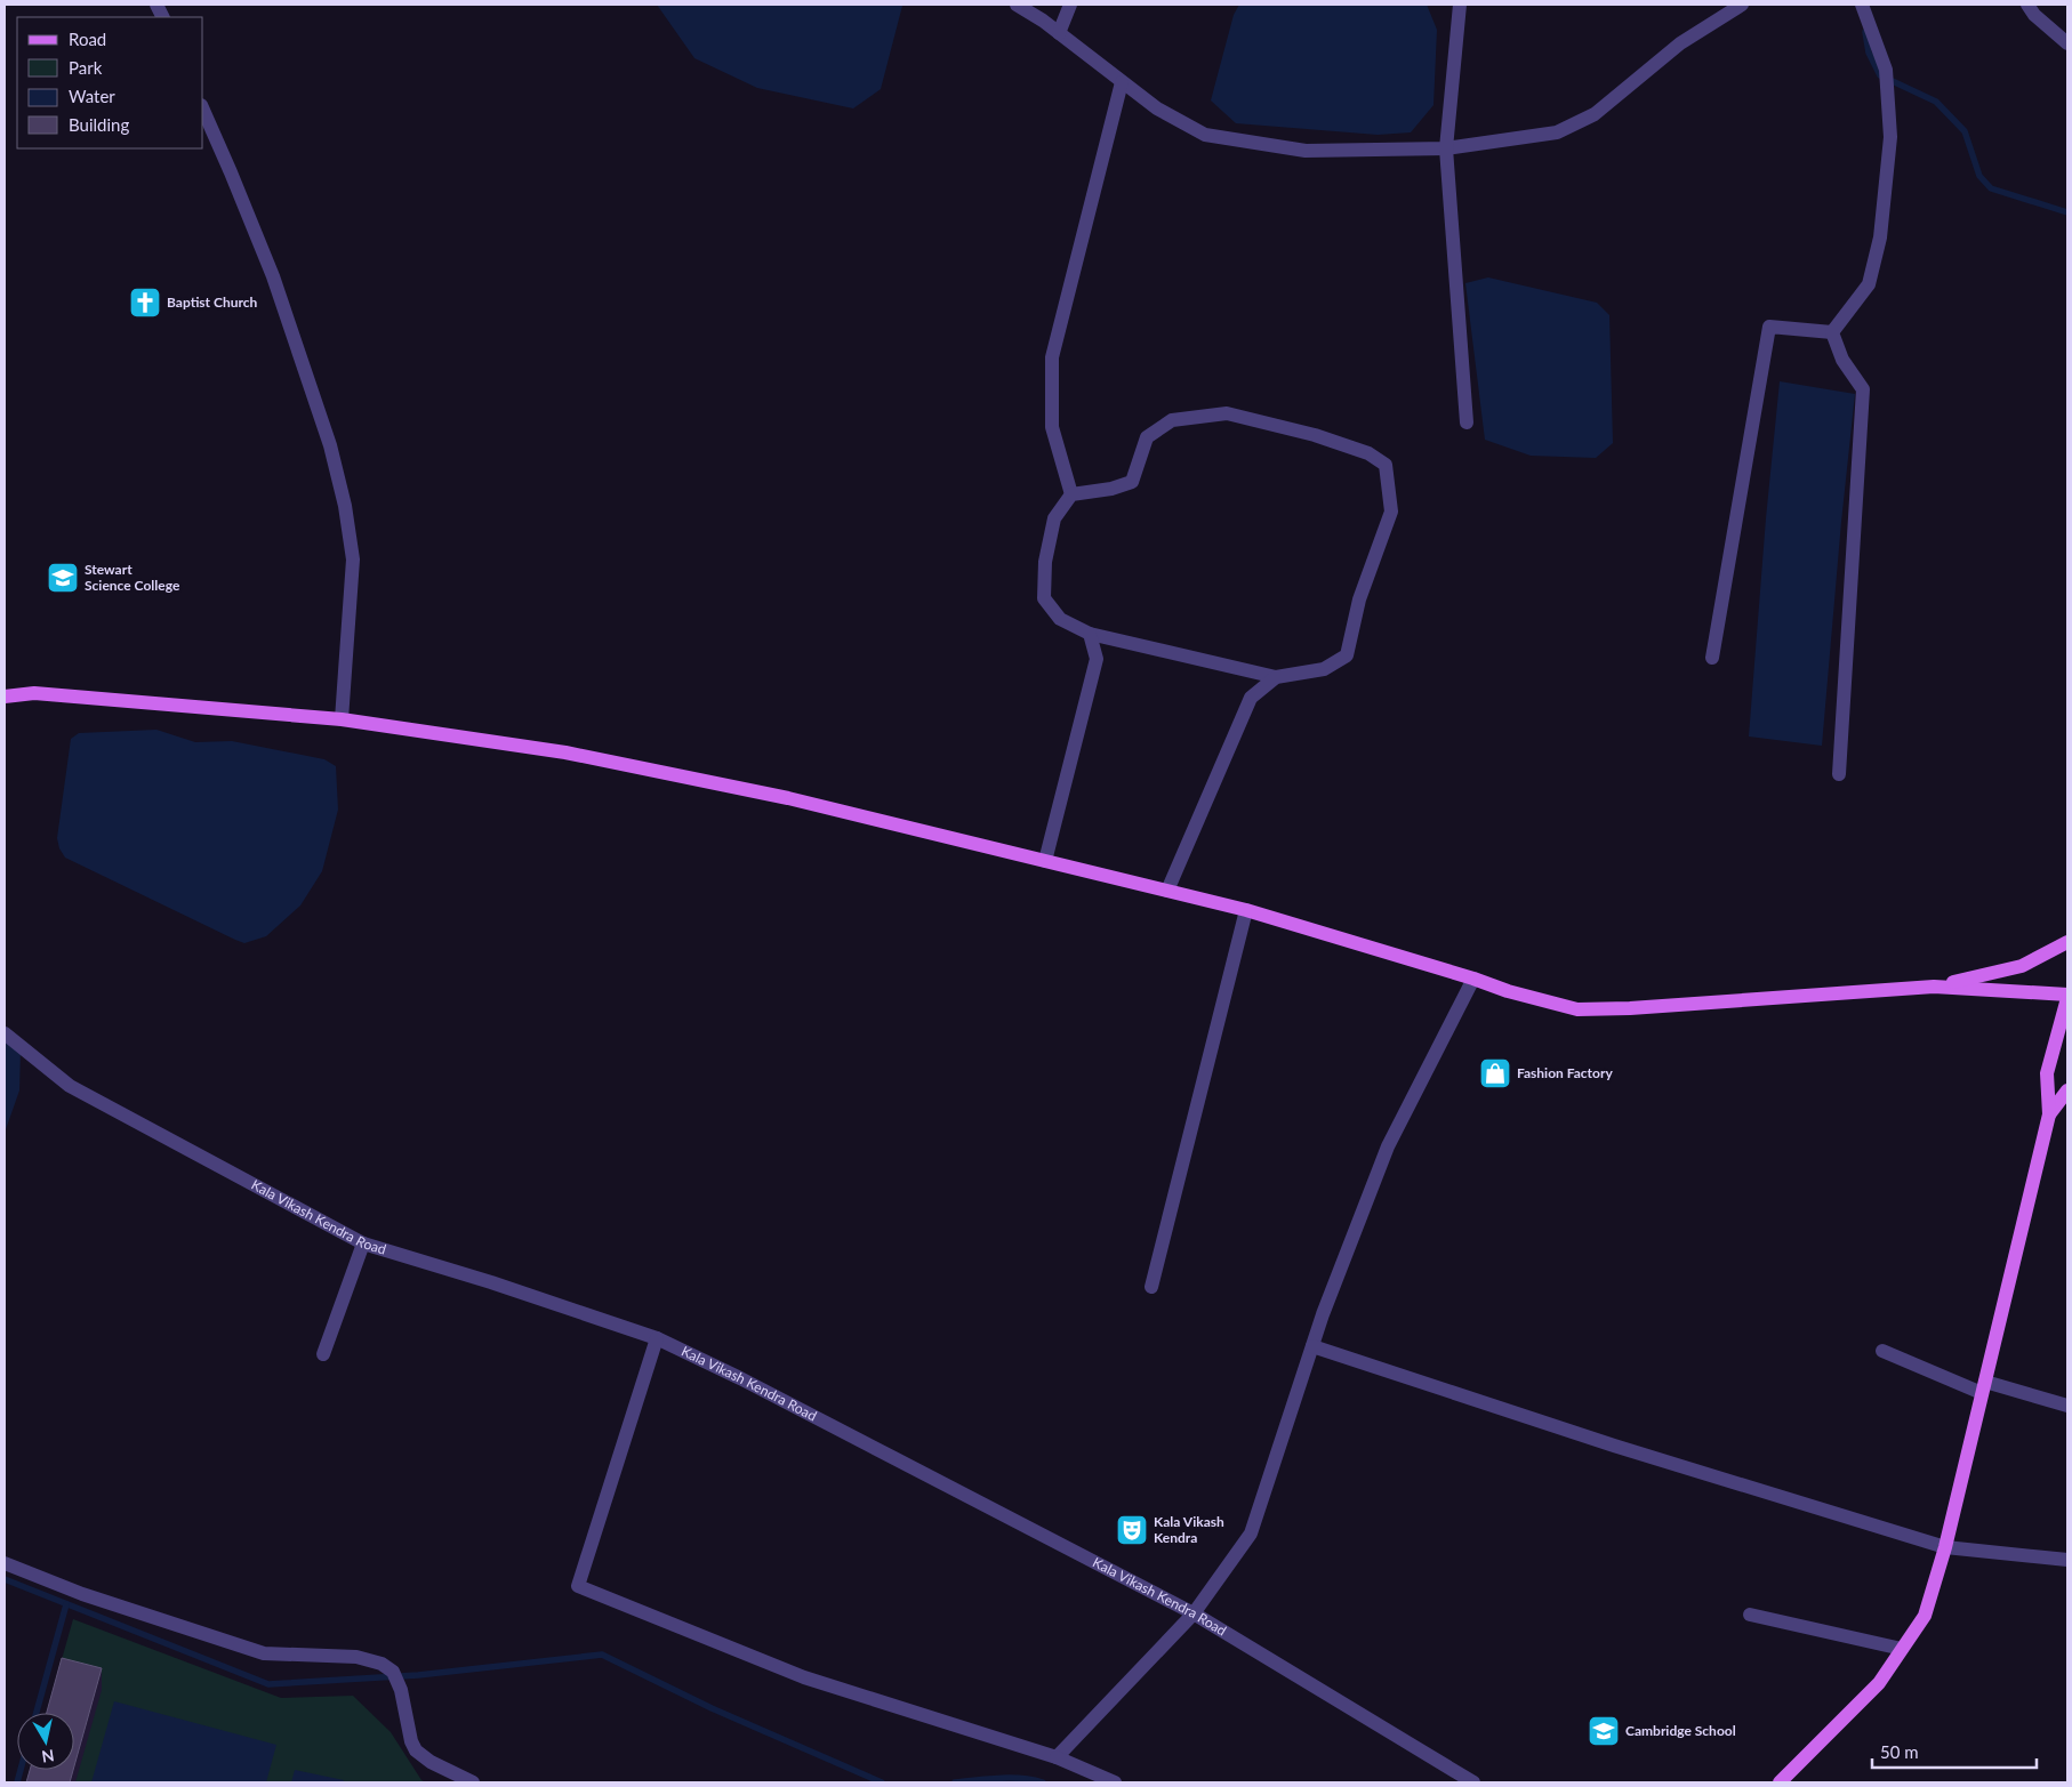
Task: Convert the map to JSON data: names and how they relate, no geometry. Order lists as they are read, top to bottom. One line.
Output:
{"streets":{"street":["Kala Vikash Kendra Road"]},"places":{"church":["Baptist Church"],"school or university":["Stewart Science College","Cambridge School"],"shop":["Fashion Factory"],"theatre":["Kala Vikash Kendra"]},"legend":["Road","Park","Water","Building"],"scale_bar":"50 m","north":"bottom"}
